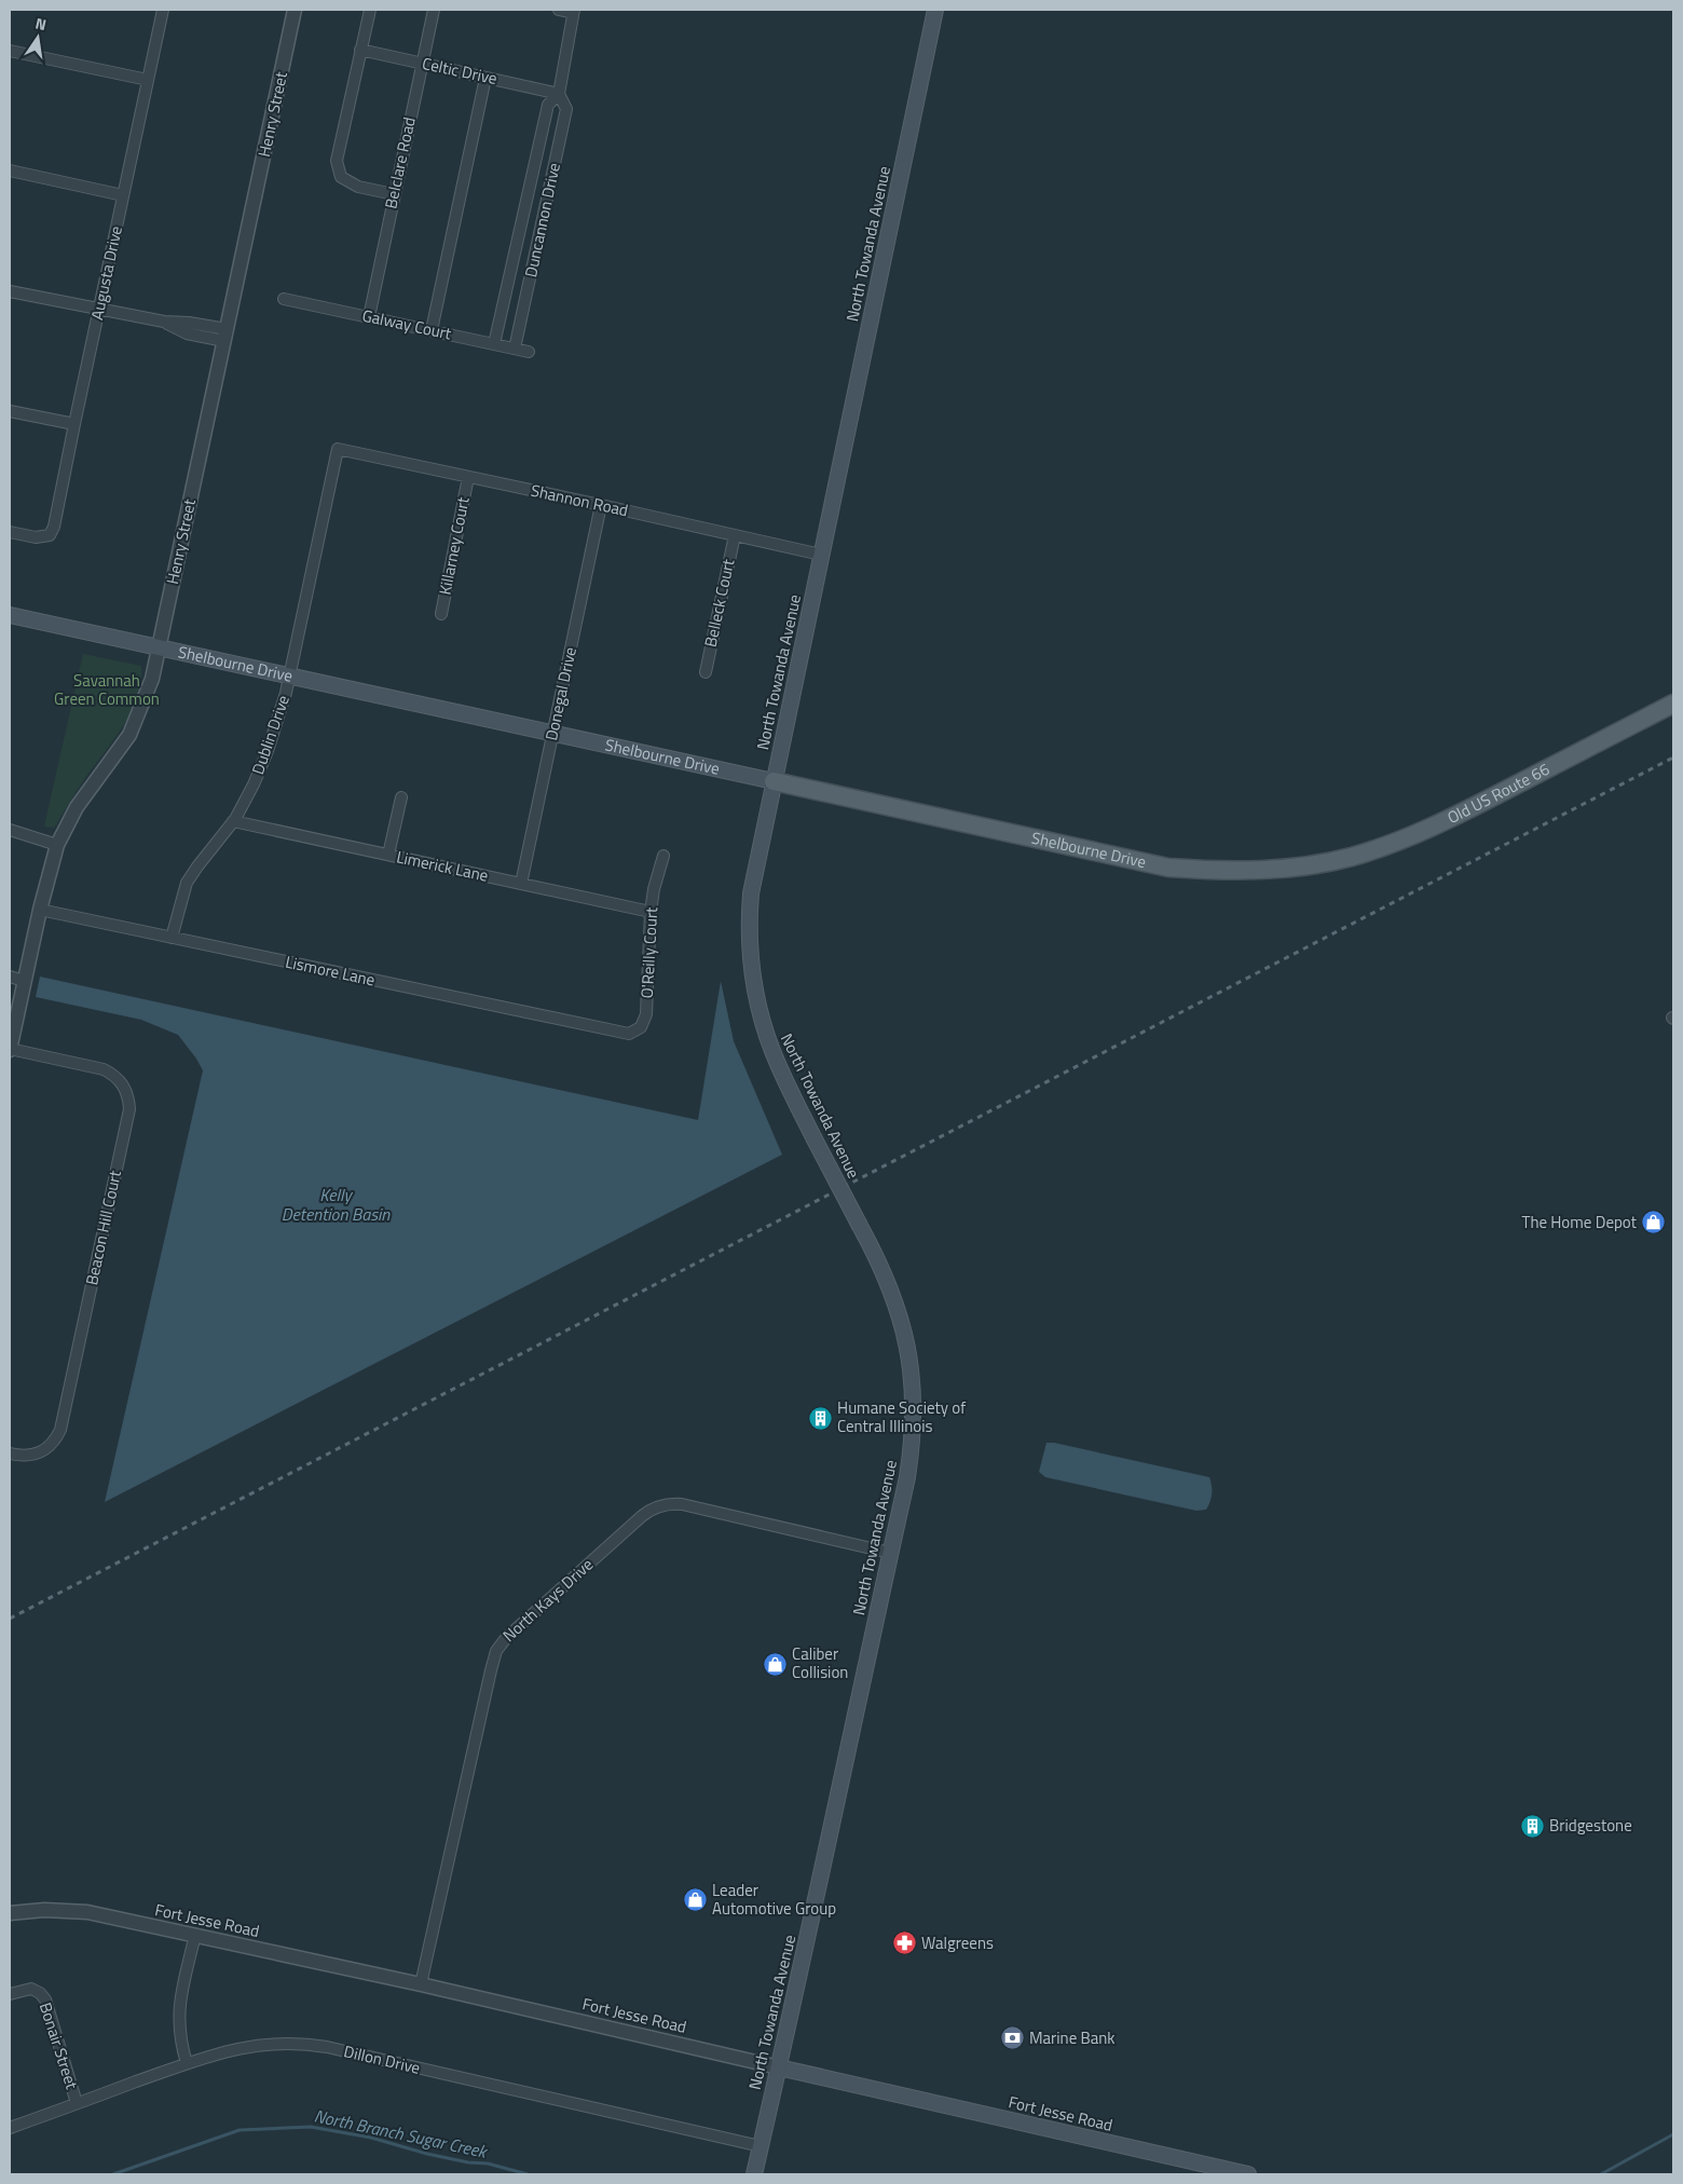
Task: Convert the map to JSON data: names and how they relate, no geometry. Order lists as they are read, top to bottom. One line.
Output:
{"streets":{"main road":["North Towanda Avenue","Shelbourne Drive","Old US Route 66","Fort Jesse Road"],"street":["Celtic Drive","Henry Street","Belclare Road","Duncannon Drive","Augusta Drive","Galway Court","Shannon Road","Killarney Court","Belleck Court","Donegal Drive","Dublin Drive","Limerick Lane","O'Reilly Court","Lismore Lane","Beacon Hill Court","North Kays Drive","Bonair Street","Dillon Drive"]},"crossings":[["Celtic Drive","Belclare Road"],["Celtic Drive","Duncannon Drive"],["Henry Street","Shelbourne Drive"],["Henry Street","Lismore Lane"],["Henry Street","Beacon Hill Court"],["Belclare Road","Galway Court"],["Duncannon Drive","Galway Court"],["North Towanda Avenue","Shannon Road"],["North Towanda Avenue","Shelbourne Drive"],["North Towanda Avenue","North Kays Drive"],["North Towanda Avenue","Fort Jesse Road"],["North Towanda Avenue","Dillon Drive"],["Shannon Road","Killarney Court"],["Shannon Road","Belleck Court"],["Shannon Road","Donegal Drive"],["Shannon Road","Dublin Drive"],["Shelbourne Drive","Donegal Drive"],["Shelbourne Drive","Dublin Drive"],["Shelbourne Drive","Old US Route 66"],["Donegal Drive","Limerick Lane"],["Dublin Drive","Limerick Lane"],["Dublin Drive","Lismore Lane"],["Limerick Lane","O'Reilly Court"],["O'Reilly Court","Lismore Lane"],["North Kays Drive","Fort Jesse Road"],["Bonair Street","Dillon Drive"]],"water":["Kelly Detention Basin","North Branch Sugar Creek"],"parks":["Savannah Green Common"],"places":{"shop":["The Home Depot","Caliber Collision","Leader Automotive Group"],"building":["Humane Society of Central Illinois","Bridgestone"],"pharmacy":["Walgreens"],"bank":["Marine Bank"]},"north":"top"}
